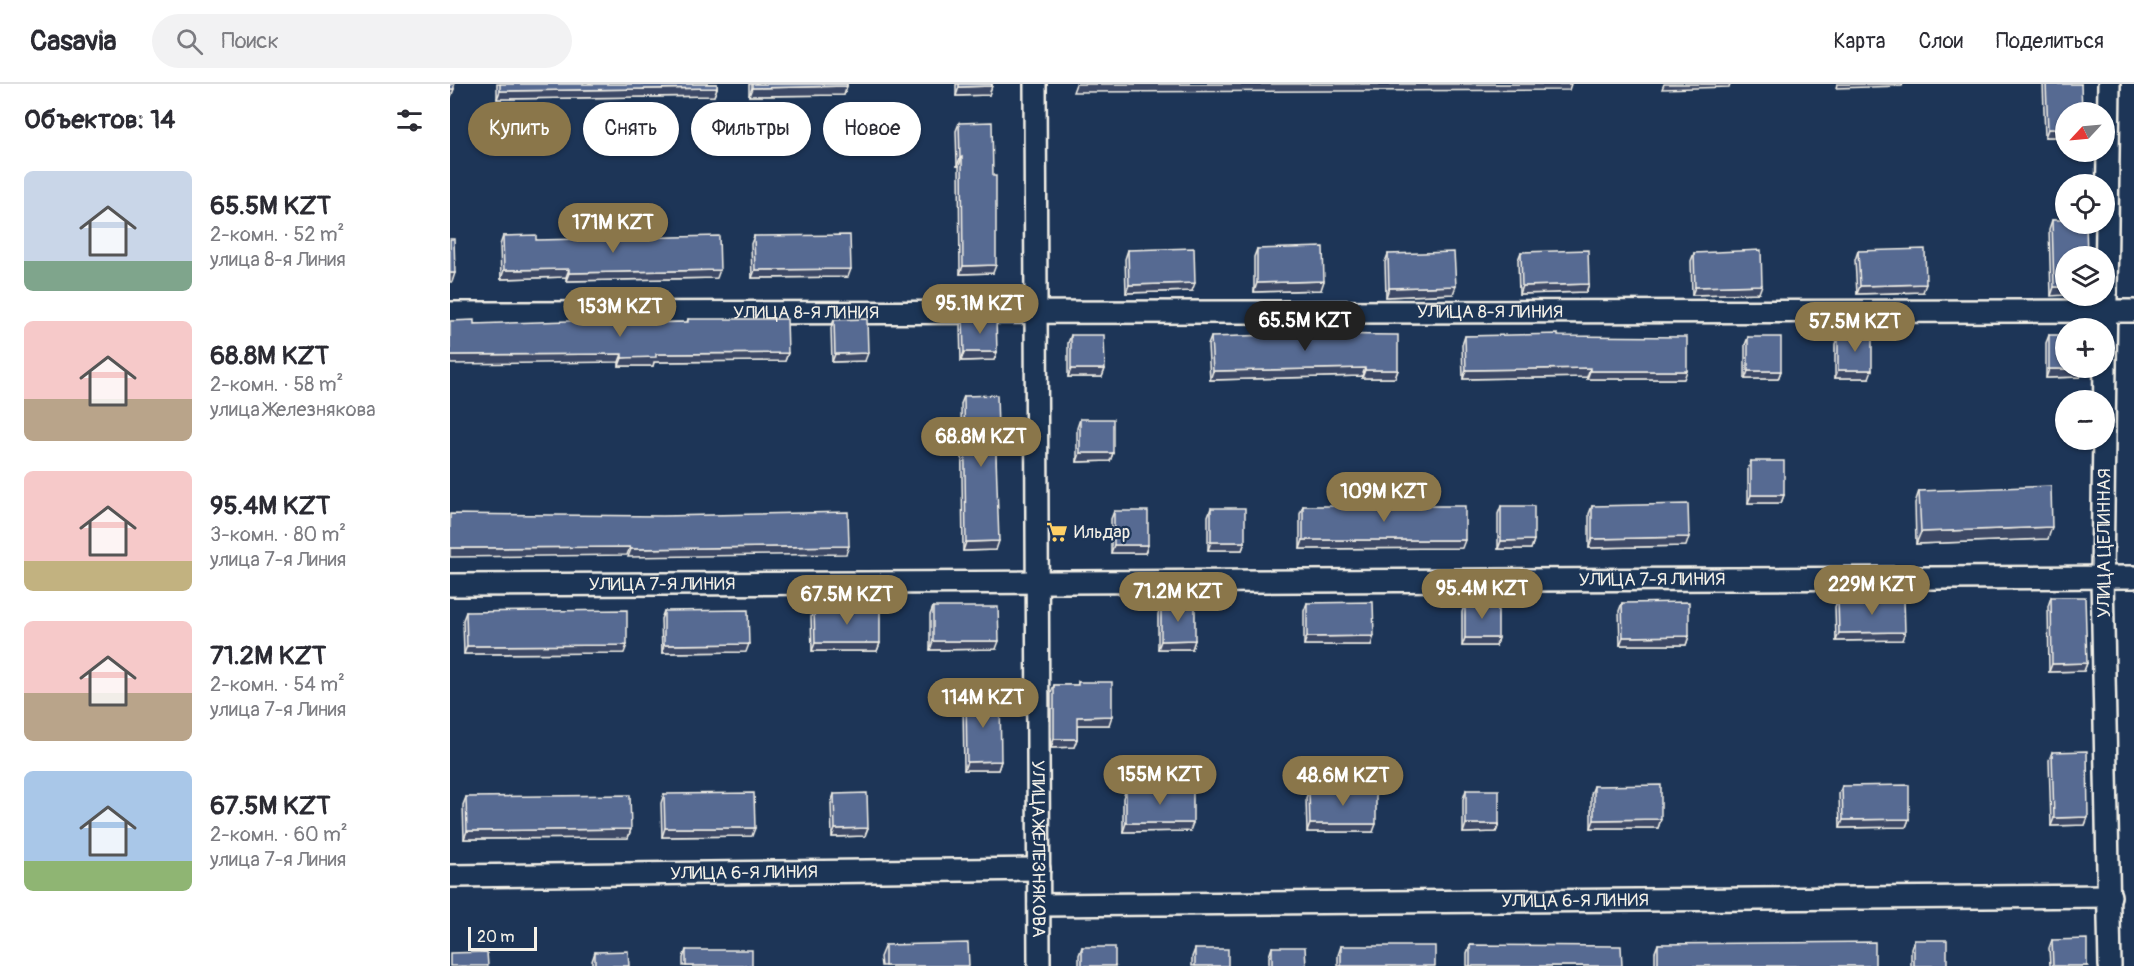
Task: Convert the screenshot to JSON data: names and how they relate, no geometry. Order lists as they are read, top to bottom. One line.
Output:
{"streets":{"street":["УЛИЦА 8-Я ЛИНИЯ","УЛИЦА ЦЕЛИННАЯ","УЛИЦА 7-Я ЛИНИЯ","УЛИЦА ЖЕЛЕЗНЯКОВА","УЛИЦА 6-Я ЛИНИЯ"]},"crossings":[["УЛИЦА 8-Я ЛИНИЯ","УЛИЦА ЦЕЛИННАЯ"],["УЛИЦА 8-Я ЛИНИЯ","УЛИЦА ЖЕЛЕЗНЯКОВА"],["УЛИЦА ЦЕЛИННАЯ","УЛИЦА 7-Я ЛИНИЯ"],["УЛИЦА ЦЕЛИННАЯ","УЛИЦА 6-Я ЛИНИЯ"],["УЛИЦА 7-Я ЛИНИЯ","УЛИЦА ЖЕЛЕЗНЯКОВА"],["УЛИЦА ЖЕЛЕЗНЯКОВА","УЛИЦА 6-Я ЛИНИЯ"]],"places":{"supermarket":["Ильдар"]},"scale_bar":"20 m","north":"bottom left","page":{"header":"Casavia","search":"Поиск","nav":["Карта","Слои","Поделиться"],"heading":"Объектов: 14","map_buttons":["+","−"],"chip":["Купить","Снять","Фильтры","Новое"],"list":[{"name":"65.5M KZT","note":"2-комн. · 52 m² · улица 8-я Линия"},{"name":"68.8M KZT","note":"2-комн. · 58 m² · улица Железнякова"},{"name":"95.4M KZT","note":"3-комн. · 80 m² · улица 7-я Линия"},{"name":"71.2M KZT","note":"2-комн. · 54 m² · улица 7-я Линия"},{"name":"67.5M KZT","note":"2-комн. · 60 m² · улица 7-я Линия"}],"price":["171M KZT","95.1M KZT","153M KZT","65.5M KZT","57.5M KZT","68.8M KZT","109M KZT","229M KZT","95.4M KZT","71.2M KZT","67.5M KZT","114M KZT","155M KZT","48.6M KZT"],"scale":"20 m"}}
